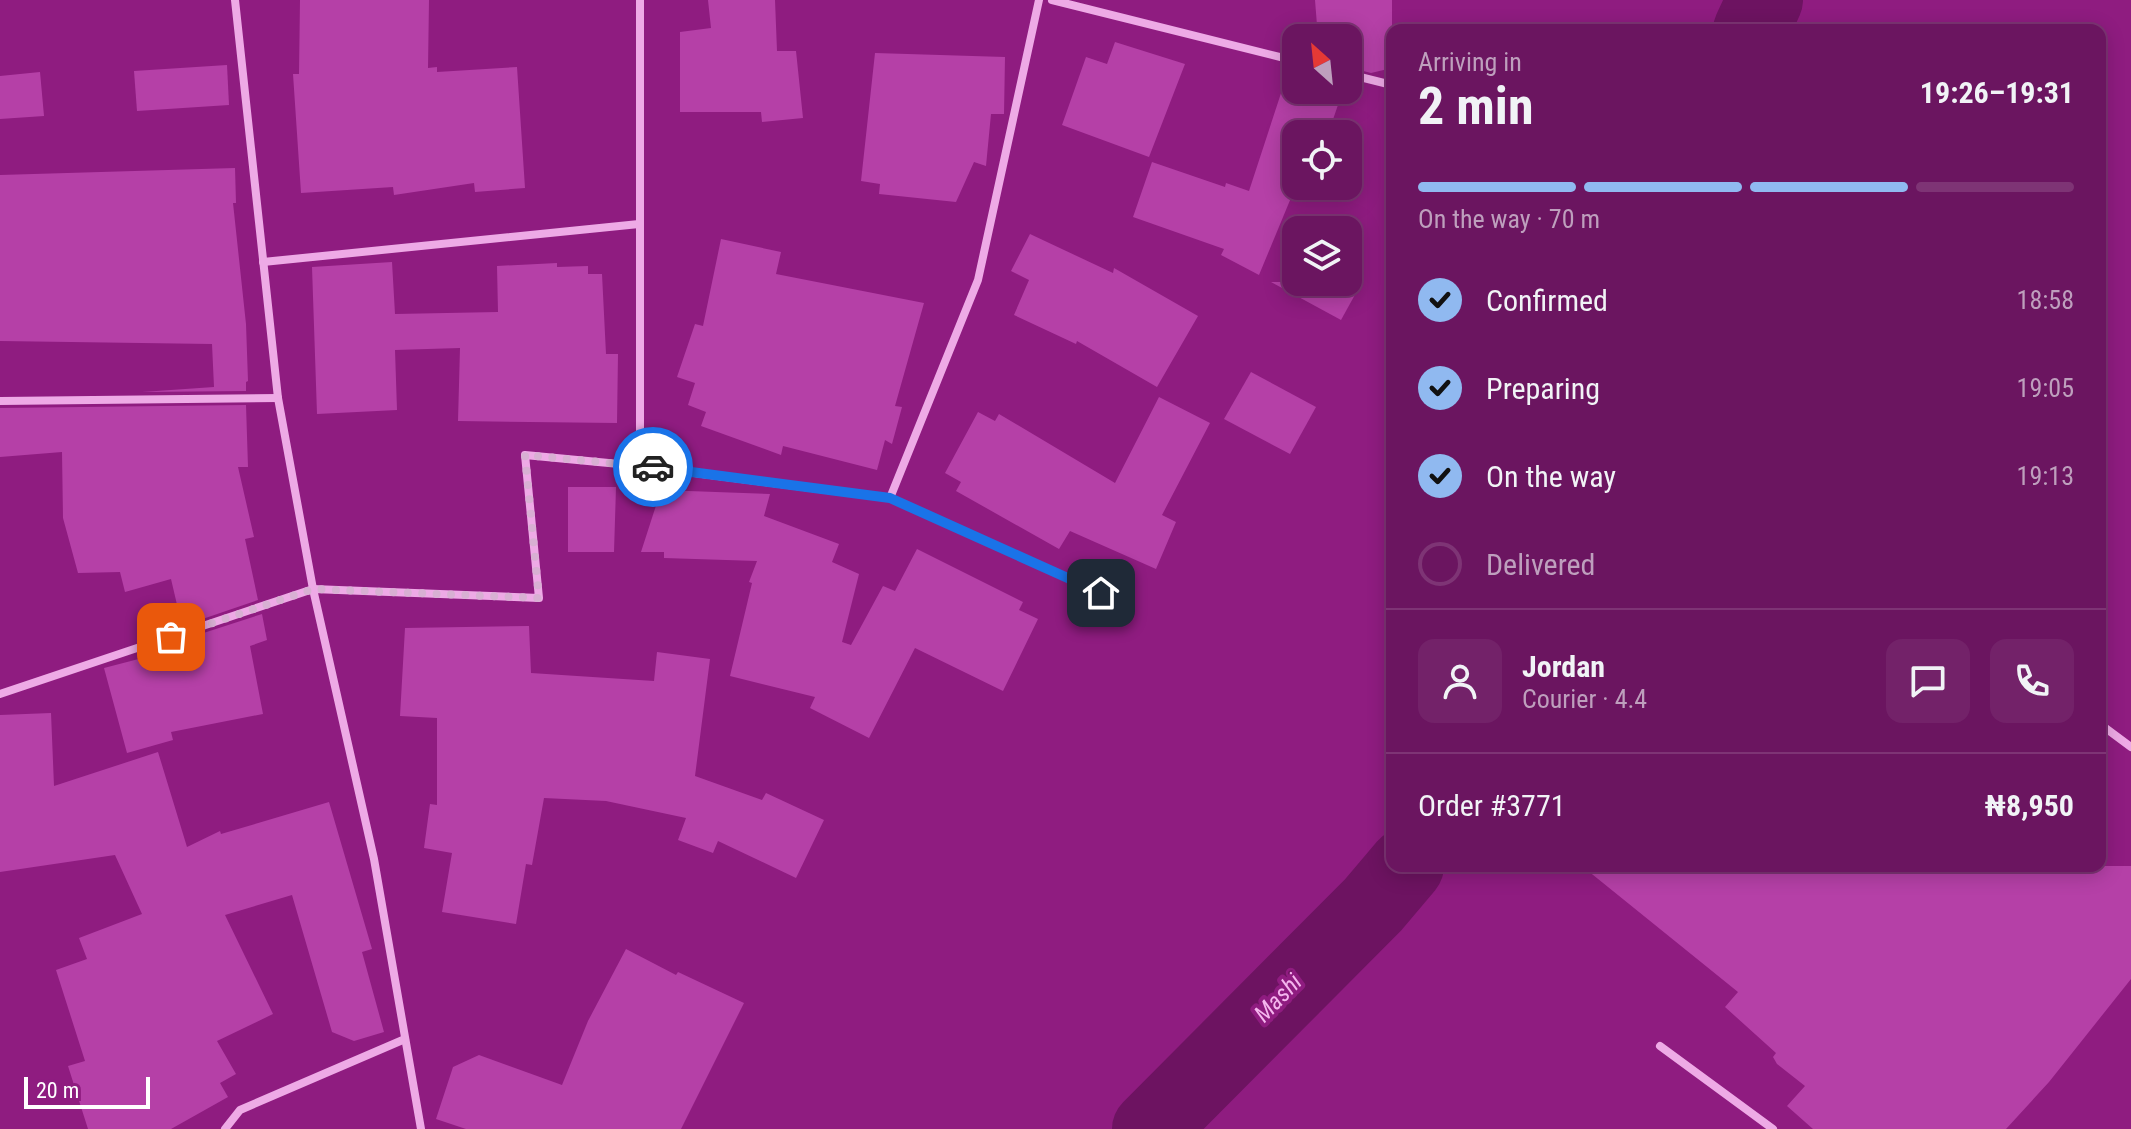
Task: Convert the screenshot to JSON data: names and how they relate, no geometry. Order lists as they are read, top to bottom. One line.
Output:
{"water":["Mashi"],"scale_bar":"20 m","north":"top left","page":{"heading":["2 min","Arriving in","19:26–19:31"],"panel":["Jordan","Courier · 4.4","Order #3771","₦8,950"],"bar":"On the way · 70 m","list":[["Confirmed","18:58"],["Preparing","19:05"],["On the way","19:13"],"Delivered"],"scale":"20 m"}}
